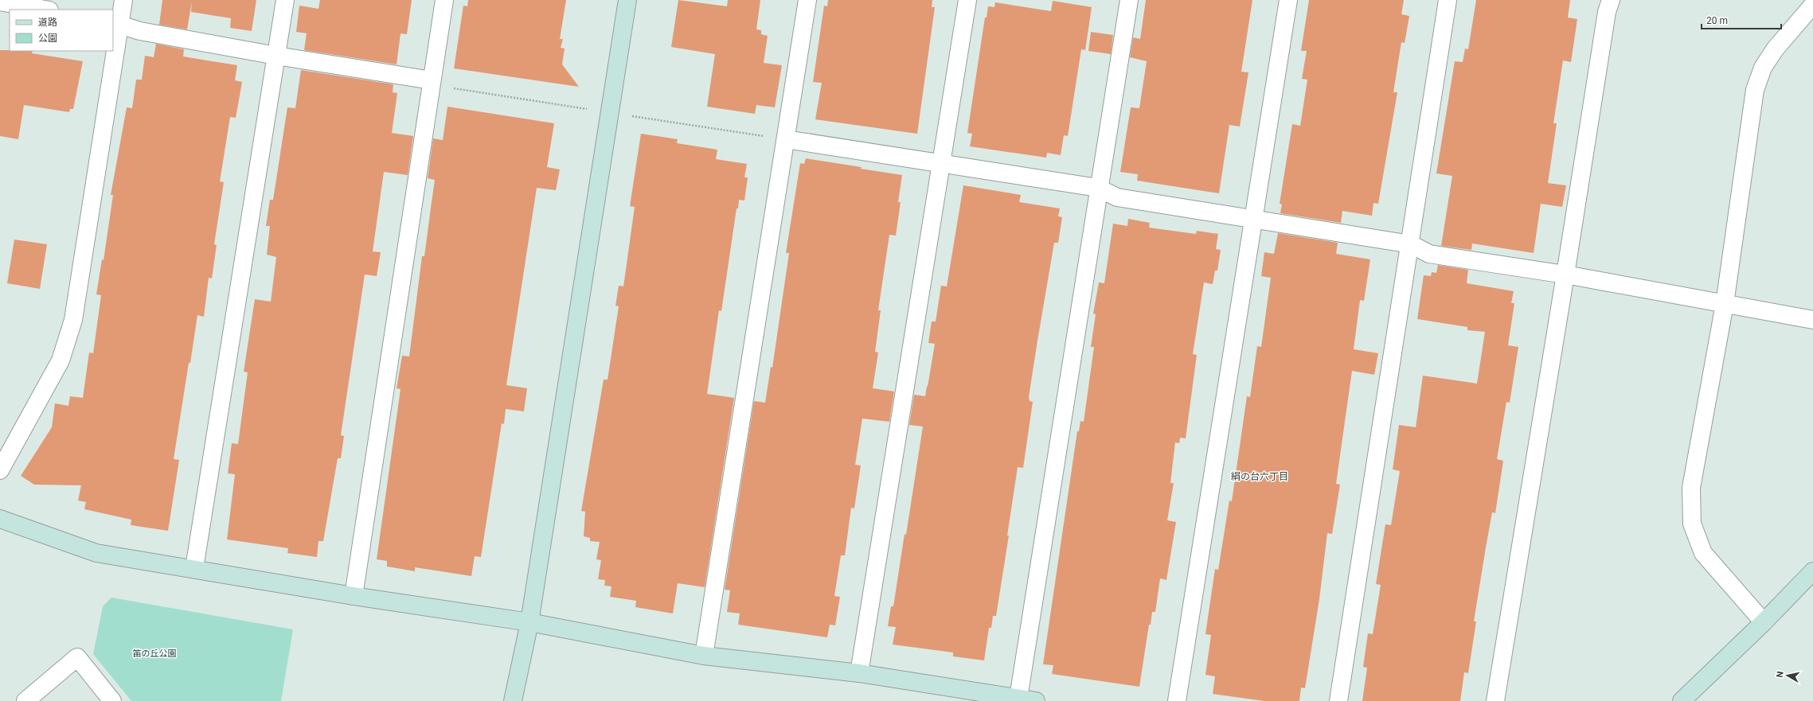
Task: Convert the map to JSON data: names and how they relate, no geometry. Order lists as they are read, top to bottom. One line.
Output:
{"districts":["絹の台六丁目"],"parks":["笛の丘公園"],"legend":["道路","公園"],"scale_bar":"20 m","north":"left"}
